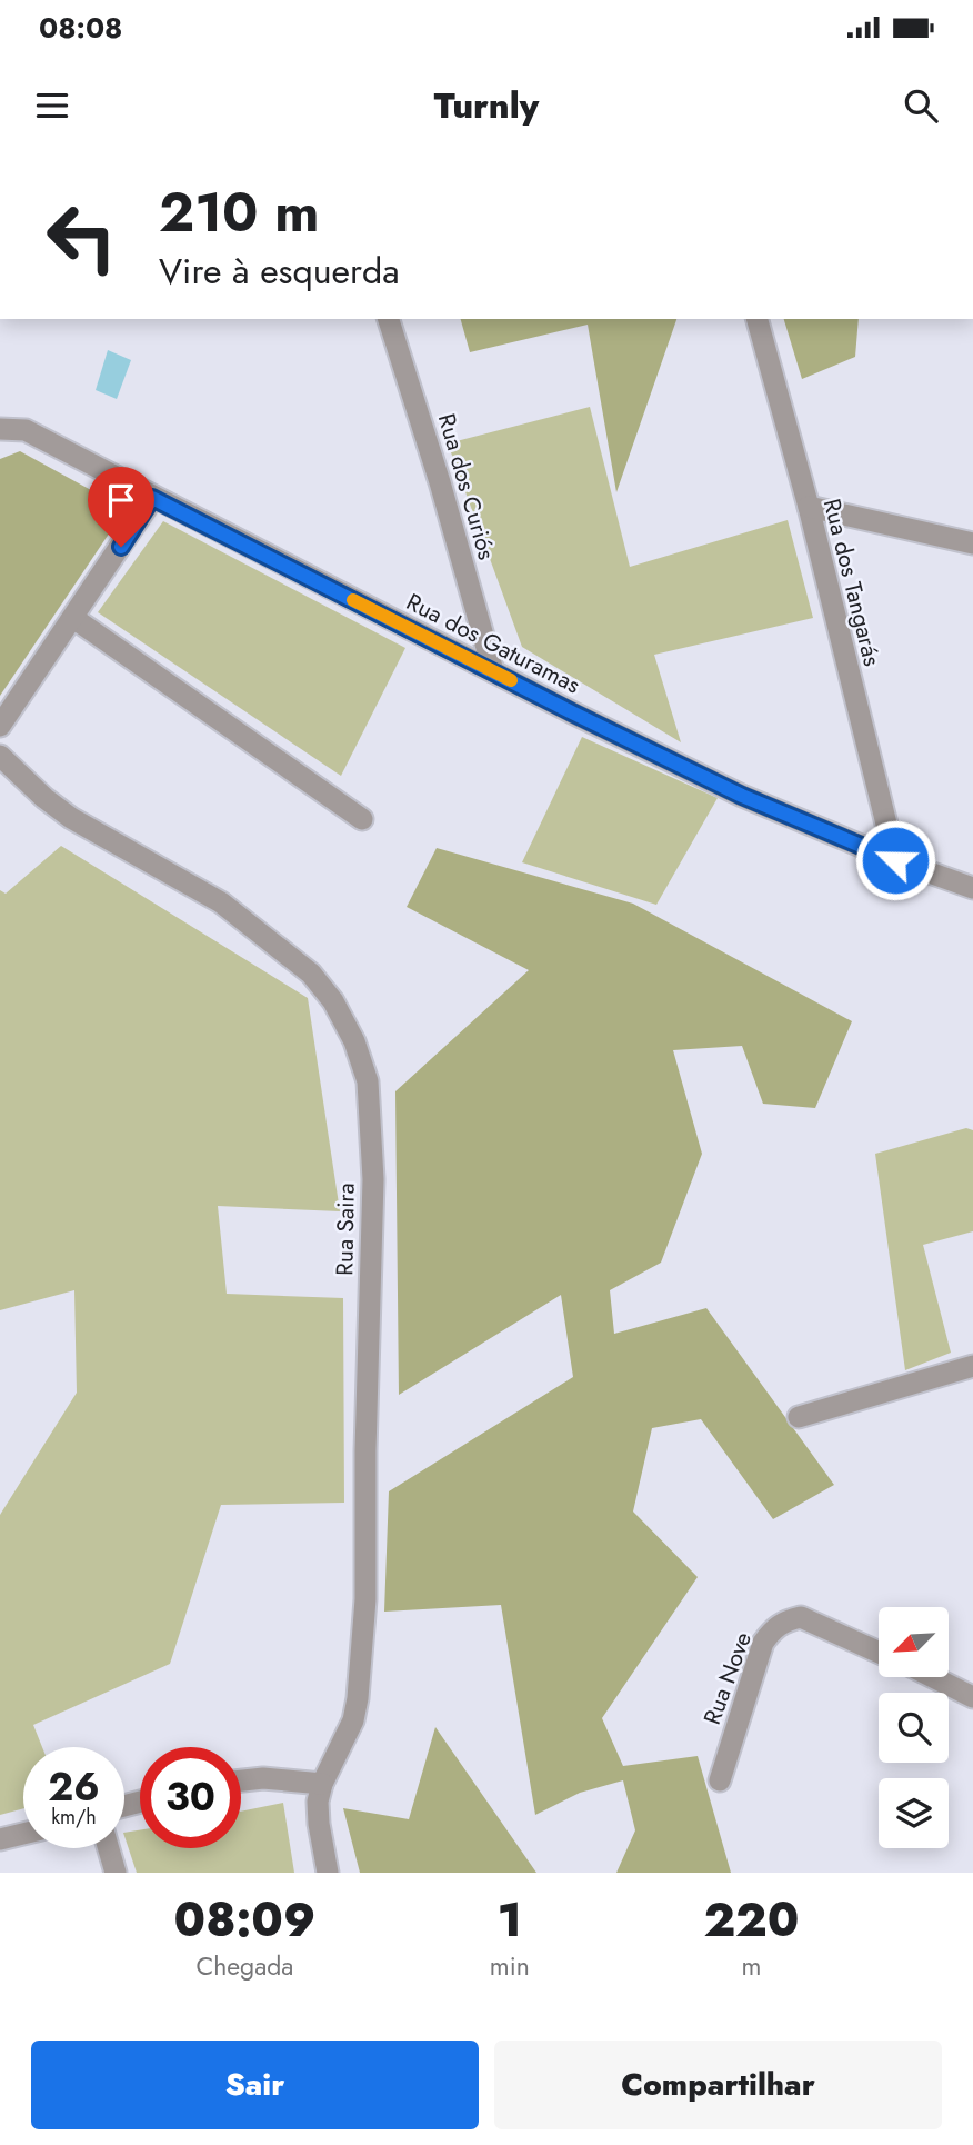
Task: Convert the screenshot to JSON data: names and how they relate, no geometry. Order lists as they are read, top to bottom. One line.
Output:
{"streets":{"street":["Rua dos Curiós","Rua dos Tangarás","Rua dos Gaturamas","Rua Saira","Rua Nove"]},"crossings":[["Rua dos Curiós","Rua dos Gaturamas"],["Rua dos Tangarás","Rua dos Gaturamas"]],"north":"bottom left","page":{"status":"08:08","header":"Turnly","turn":["210 m","Vire à esquerda"],"speed":"26 km/h","limit":"30","eta":["08:09","Chegada","1","min","220","m"],"buttons":["Sair","Compartilhar"]}}
